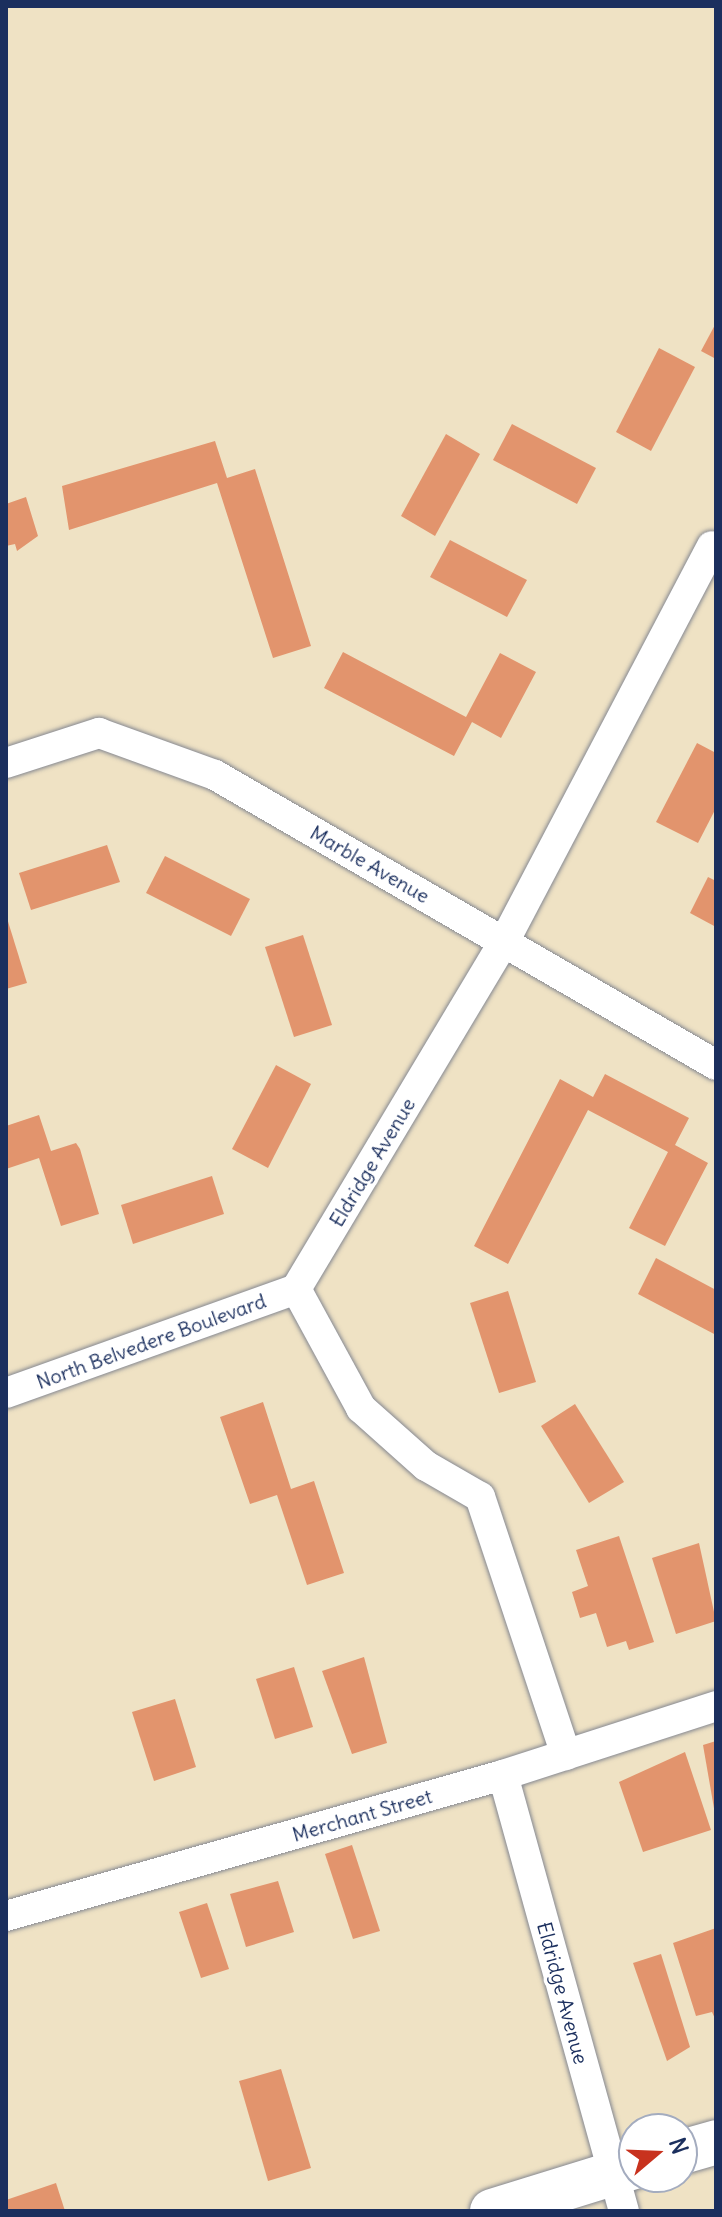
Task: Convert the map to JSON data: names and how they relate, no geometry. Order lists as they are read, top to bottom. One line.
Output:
{"streets":{"street":["Marble Avenue","Eldridge Avenue","North Belvedere Boulevard","Merchant Street"]},"crossings":[["Marble Avenue","Eldridge Avenue"],["Eldridge Avenue","North Belvedere Boulevard"],["Eldridge Avenue","Merchant Street"]],"north":"right"}
